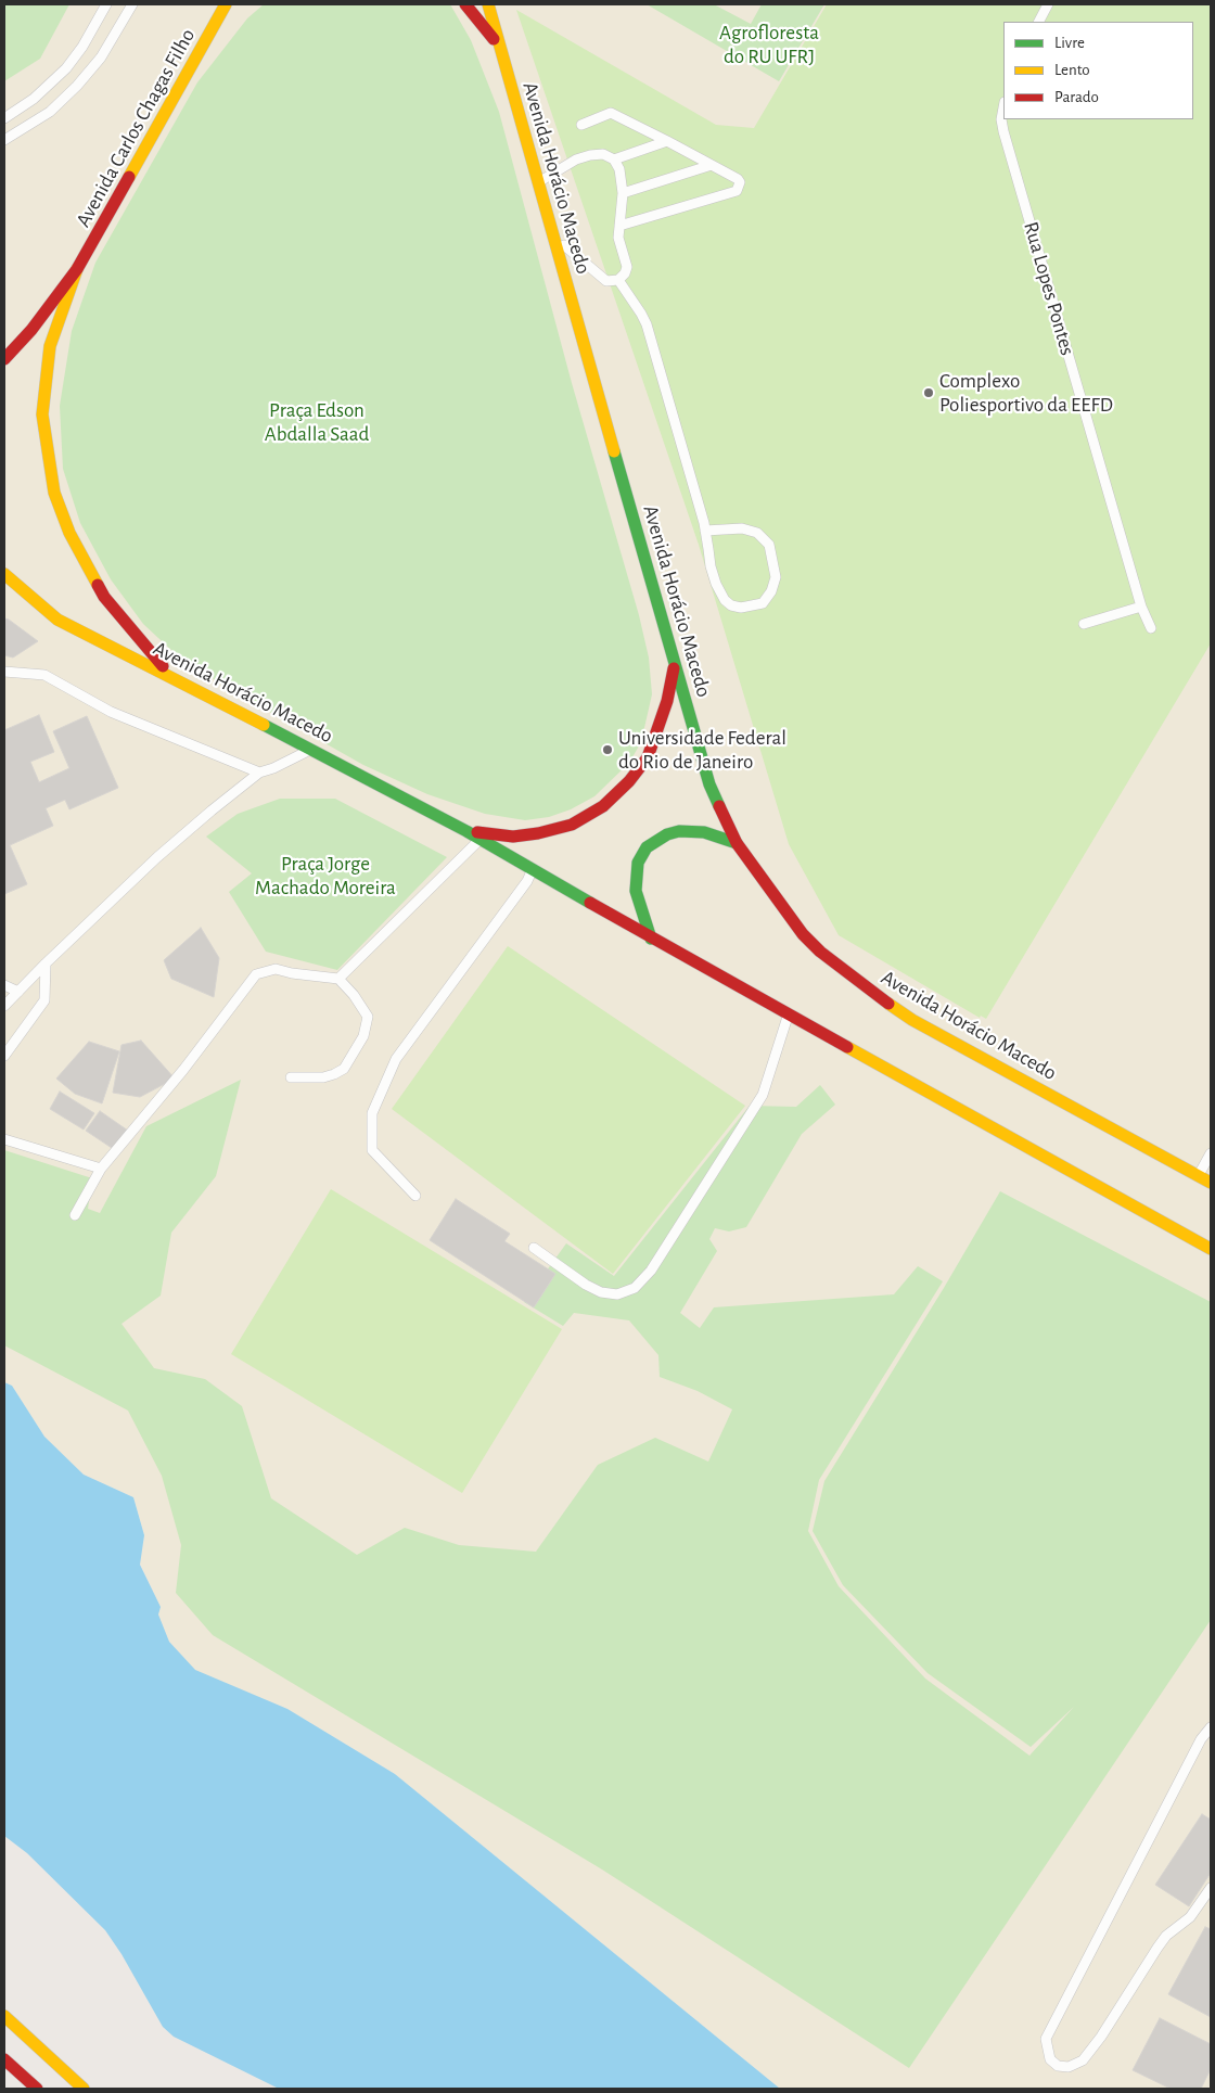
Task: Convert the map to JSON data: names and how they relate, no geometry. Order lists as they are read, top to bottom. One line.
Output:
{"streets":{"main road":["Avenida Carlos Chagas Filho","Avenida Horácio Macedo"],"lane":["Rua Lopes Pontes"]},"crossings":[["Avenida Carlos Chagas Filho","Avenida Horácio Macedo"]],"parks":["Agrofloresta do RU UFRJ","Praça Edson Abdalla Saad","Praça Jorge Machado Moreira"],"places":["Complexo Poliesportivo da EEFD","Universidade Federal do Rio de Janeiro"],"legend":["Livre","Lento","Parado"]}
